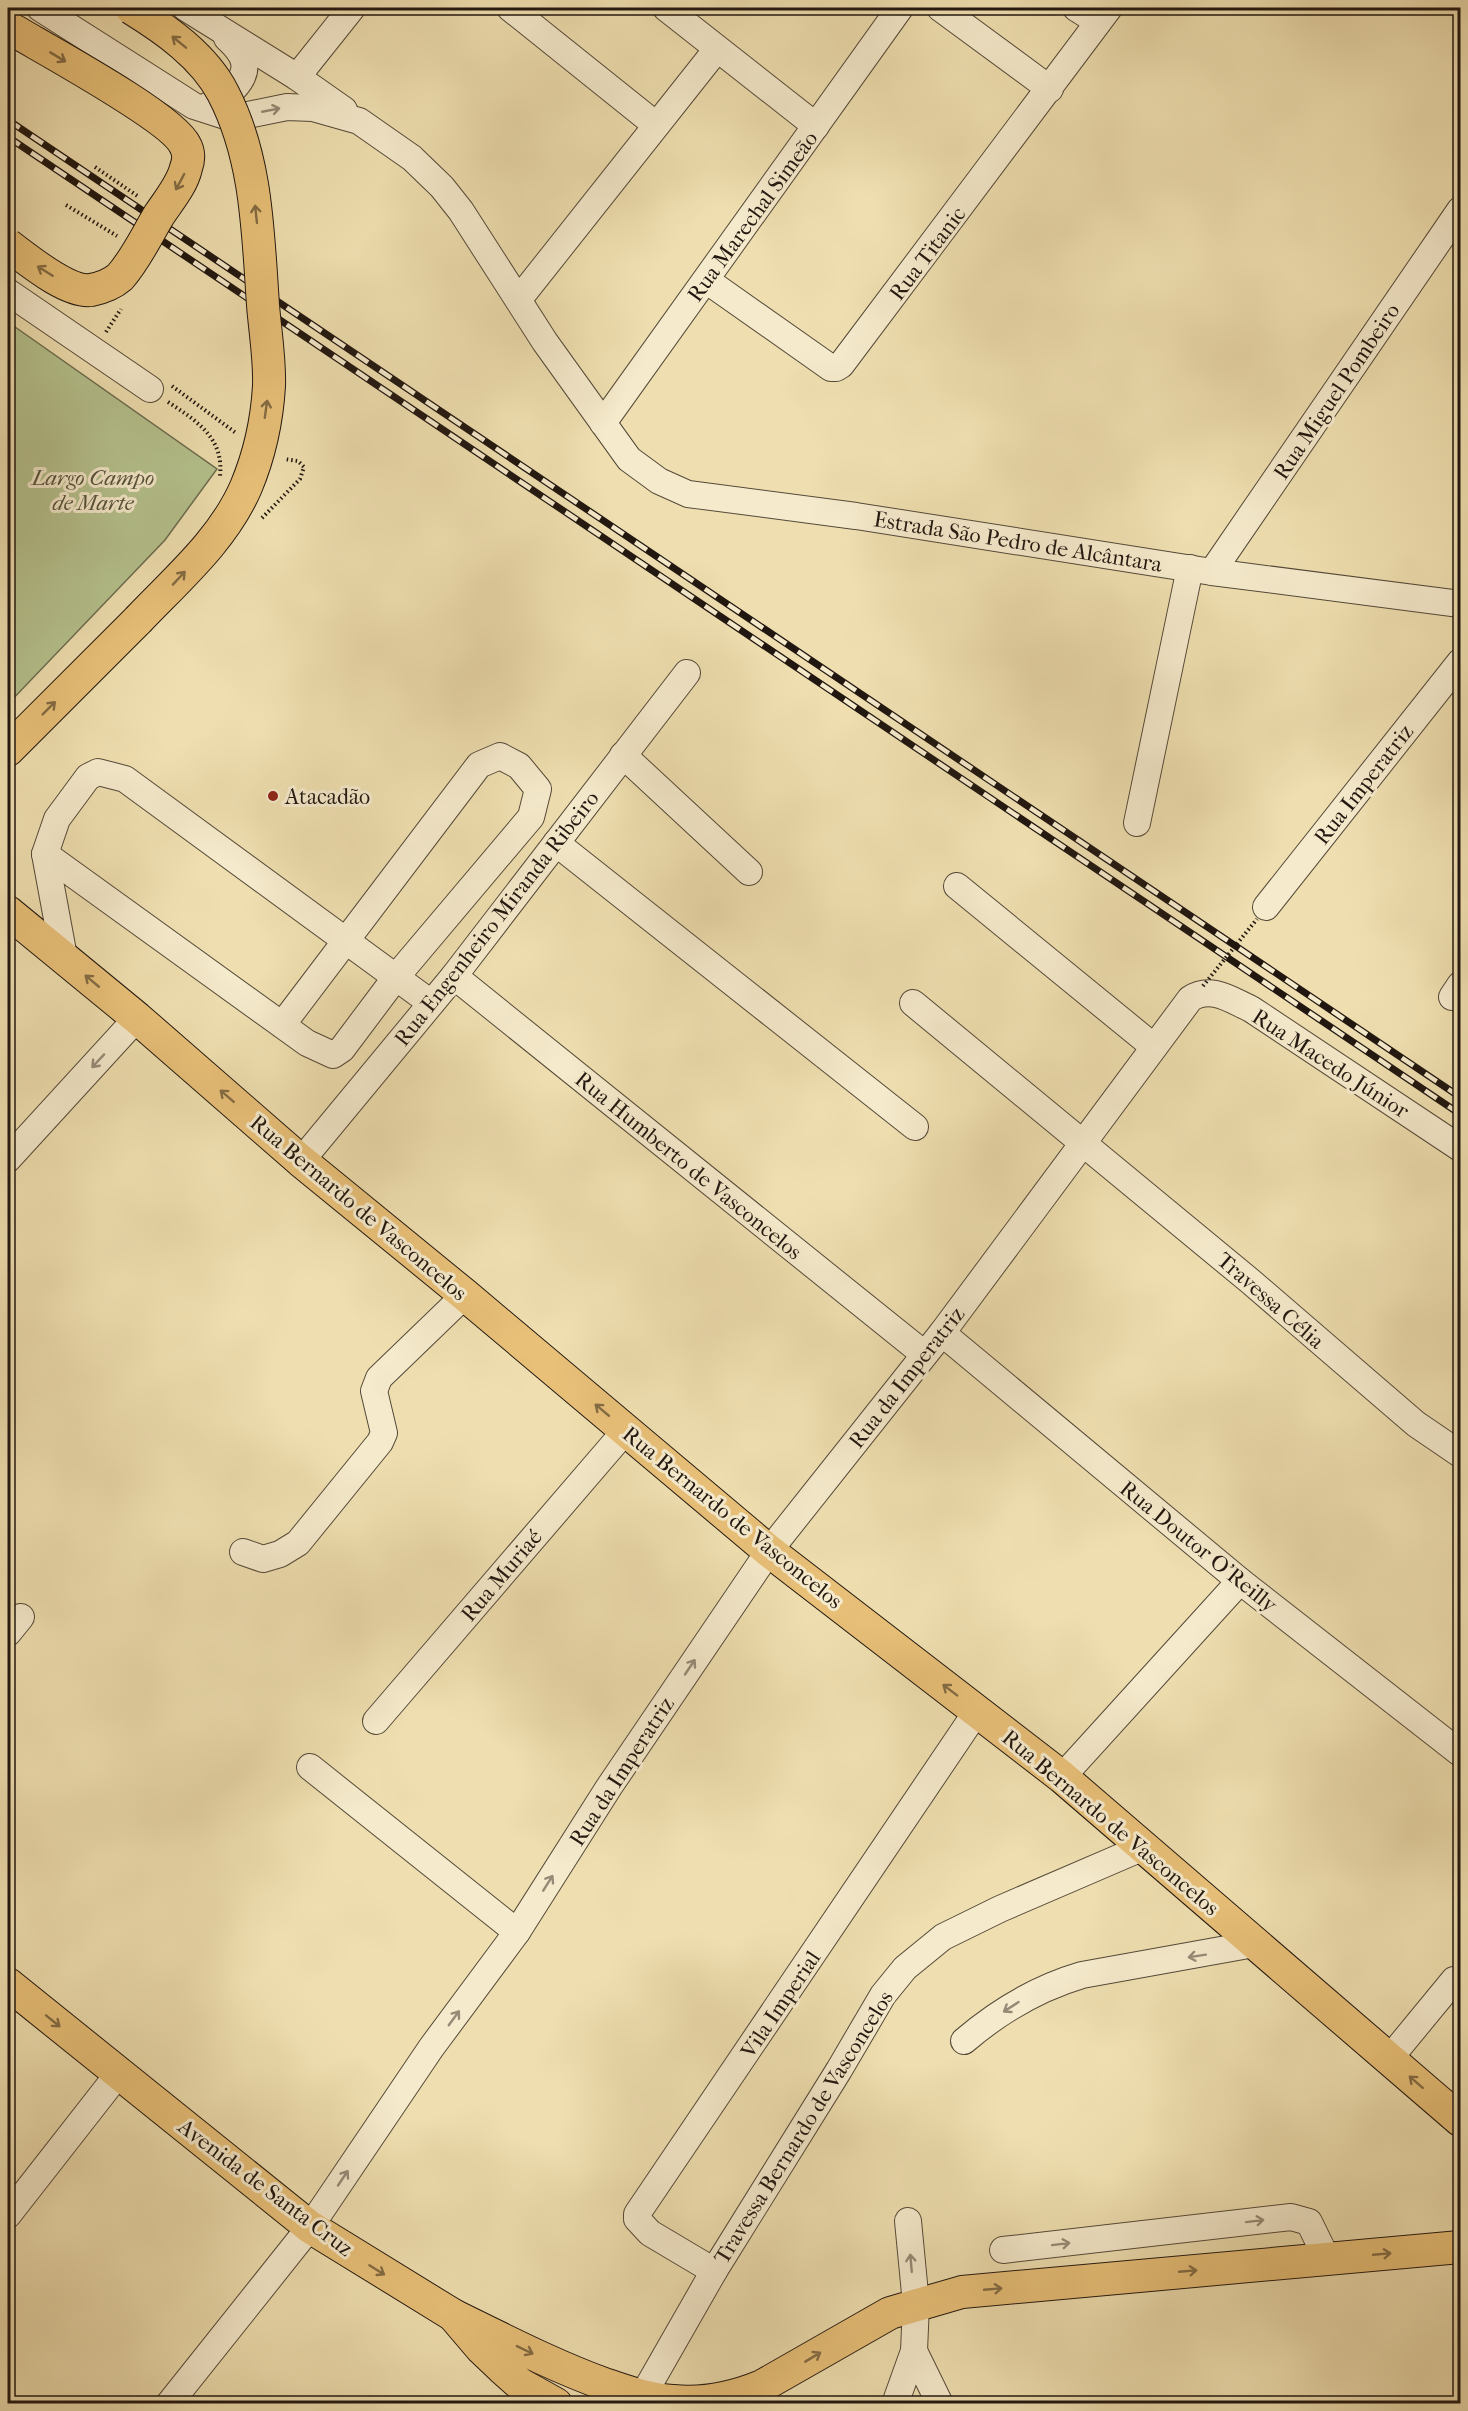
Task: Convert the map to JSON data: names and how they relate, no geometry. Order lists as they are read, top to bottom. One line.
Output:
{"streets":{"main road":["Rua Bernardo de Vasconcelos","Avenida de Santa Cruz"],"street":["Rua Marechal Simeão","Rua Titanic","Rua Miguel Pombeiro","Estrada São Pedro de Alcântara","Rua Imperatriz","Rua Engenheiro Miranda Ribeiro","Rua Macedo Júnior","Rua Humberto de Vasconcelos","Travessa Célia","Rua da Imperatriz","Rua Doutor O'Reilly","Rua Muriaé","Vila Imperial","Travessa Bernardo de Vasconcelos"]},"crossings":[["Rua Marechal Simeão","Rua Titanic"],["Rua Marechal Simeão","Estrada São Pedro de Alcântara"],["Rua Miguel Pombeiro","Estrada São Pedro de Alcântara"],["Rua Engenheiro Miranda Ribeiro","Rua Humberto de Vasconcelos"],["Rua Engenheiro Miranda Ribeiro","Rua Bernardo de Vasconcelos"],["Rua Macedo Júnior","Rua da Imperatriz"],["Rua Humberto de Vasconcelos","Rua da Imperatriz"],["Rua Bernardo de Vasconcelos","Rua da Imperatriz"],["Rua Bernardo de Vasconcelos","Rua Muriaé"],["Rua Bernardo de Vasconcelos","Vila Imperial"],["Rua Bernardo de Vasconcelos","Travessa Bernardo de Vasconcelos"],["Travessa Célia","Rua da Imperatriz"],["Rua da Imperatriz","Rua Doutor O'Reilly"],["Rua da Imperatriz","Avenida de Santa Cruz"],["Vila Imperial","Travessa Bernardo de Vasconcelos"]],"one_way":["Rua Bernardo de Vasconcelos","Rua da Imperatriz","Avenida de Santa Cruz"],"parks":["Largo Campo de Marte"],"places":["Atacadão"]}
